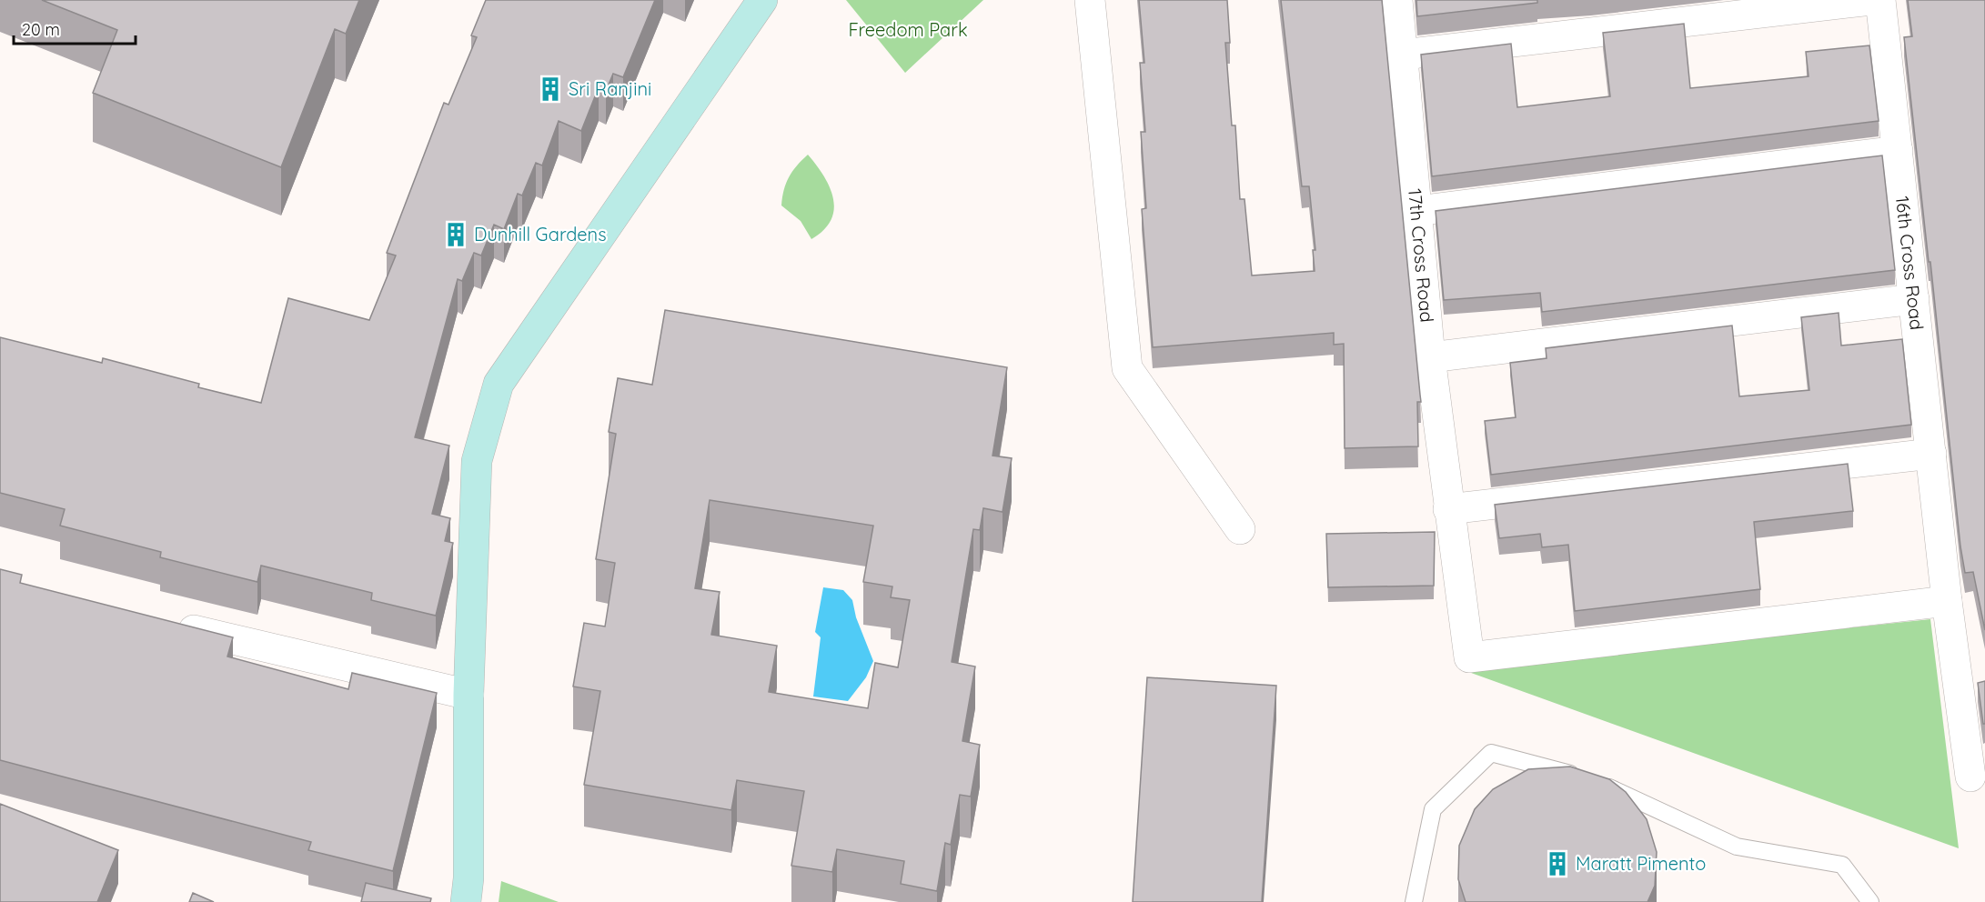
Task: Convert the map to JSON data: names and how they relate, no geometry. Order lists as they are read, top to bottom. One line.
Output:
{"streets":{"street":["17th Cross Road","16th Cross Road"]},"crossings":[["17th Cross Road","16th Cross Road"]],"parks":["Freedom Park"],"places":{"building":["Sri Ranjini","Dunhill Gardens","Maratt Pimento"]},"scale_bar":"20 m"}
